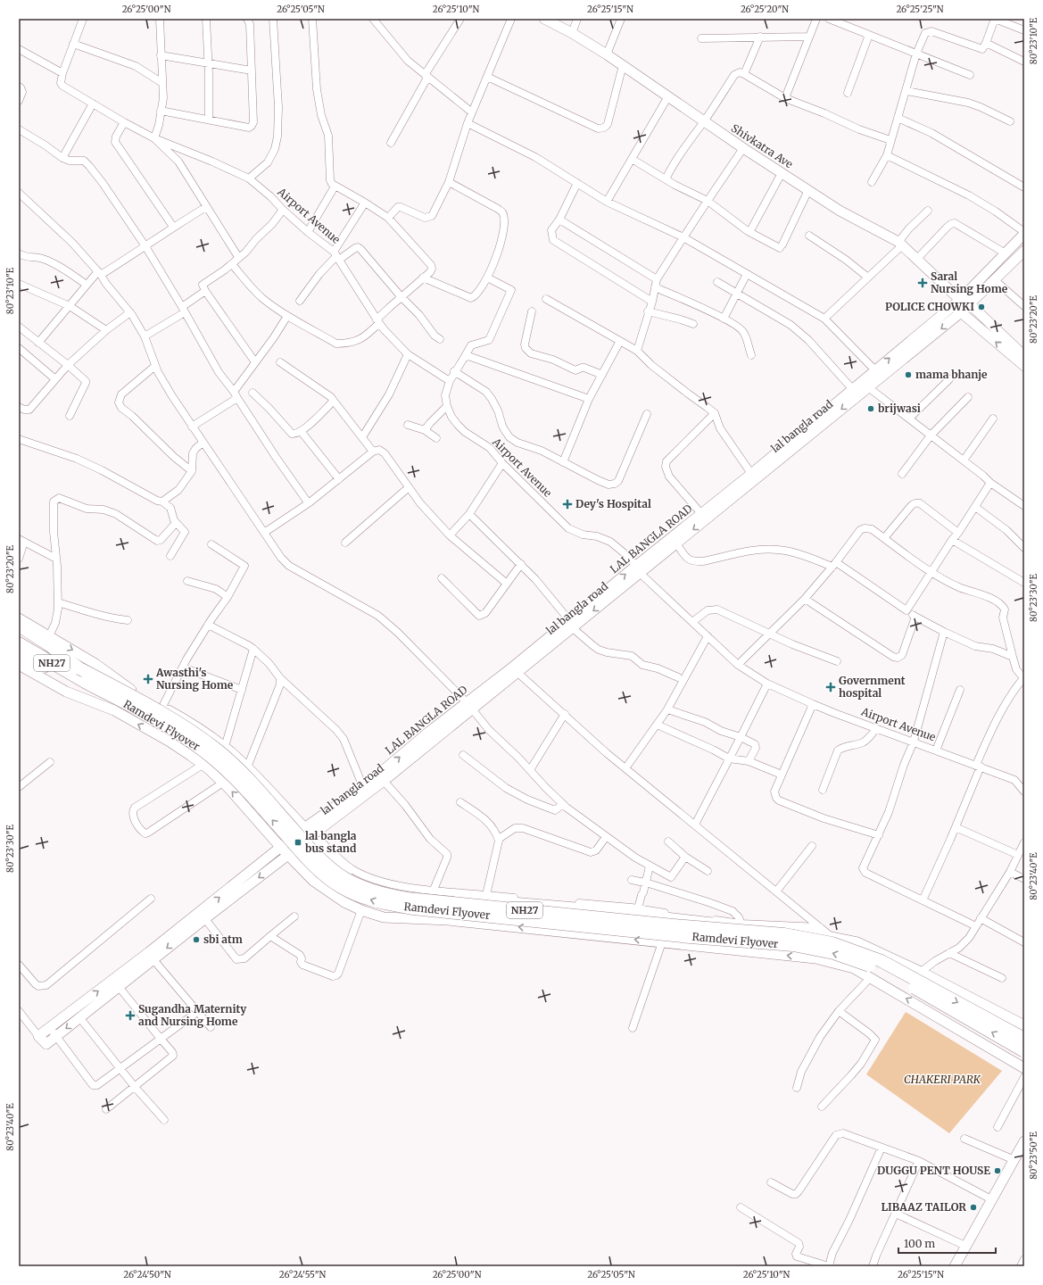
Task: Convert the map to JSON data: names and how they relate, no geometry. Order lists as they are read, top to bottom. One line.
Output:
{"streets":{"highway":["NH27","Ramdevi Flyover"],"street":["Shivkatra Ave","Airport Avenue","lal bangla road","LAL BANGLA ROAD"]},"crossings":[["Shivkatra Ave","lal bangla road"],["Airport Avenue","lal bangla road"],["lal bangla road","LAL BANGLA ROAD"]],"one_way":["LAL BANGLA ROAD"],"parks":["CHAKERI PARK"],"places":{"health":["Saral Nursing Home","Dey's Hospital","Awasthi's Nursing Home","Government hospital","Sugandha Maternity and Nursing Home"],"other":["POLICE CHOWKI","mama bhanje","brijwasi","sbi atm","DUGGU PENT HOUSE","LIBAAZ TAILOR"],"transit":["lal bangla bus stand"]},"scale_bar":"100 m","coordinates":["26°25'00\"N","26°25'05\"N","26°25'10\"N","26°25'15\"N","26°25'20\"N","26°25'25\"N","80°23'10\"E","80°23'20\"E","80°23'30\"E","80°23'40\"E","80°23'50\"E","26°24'50\"N","26°24'55\"N"]}
